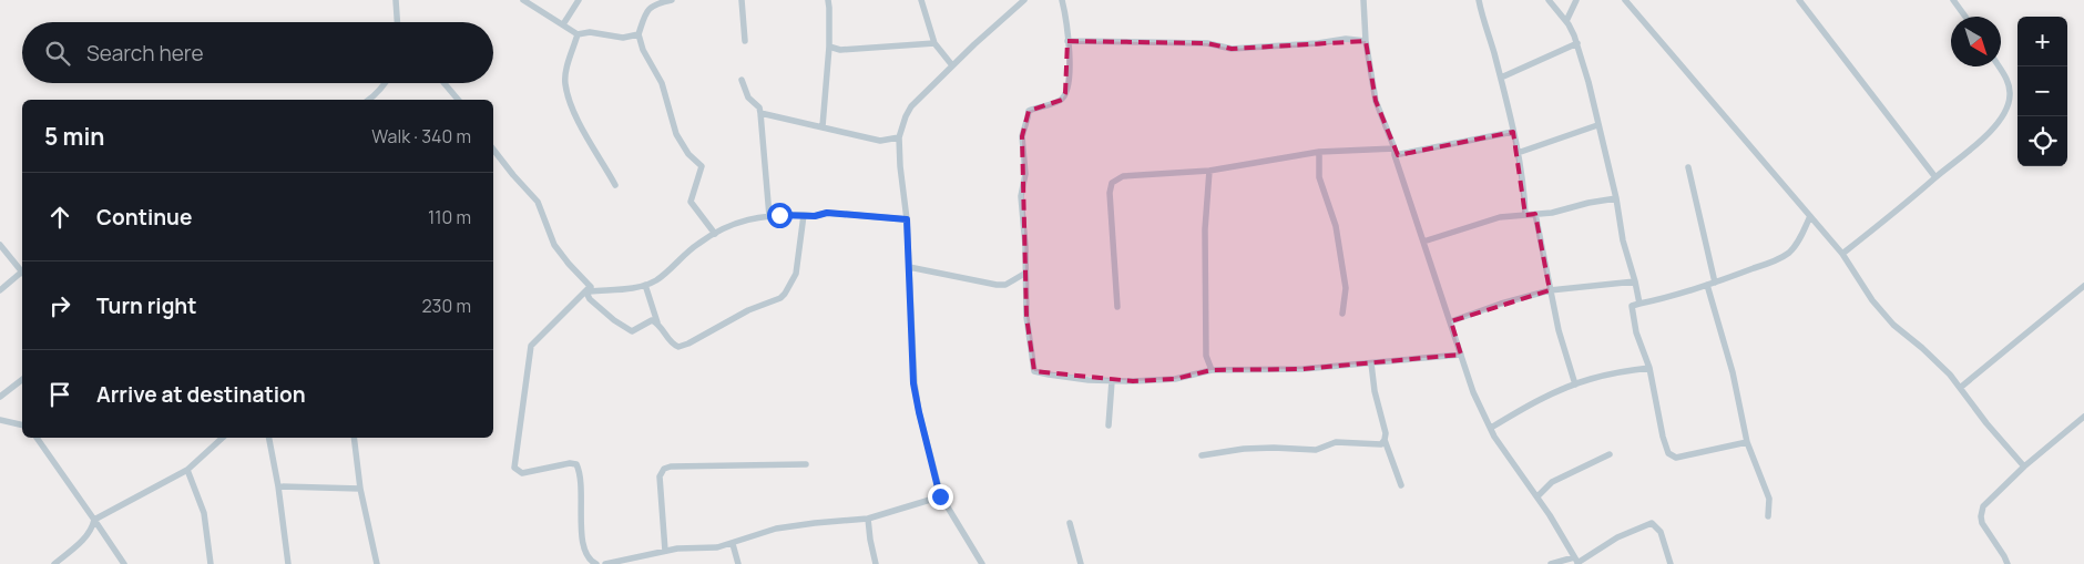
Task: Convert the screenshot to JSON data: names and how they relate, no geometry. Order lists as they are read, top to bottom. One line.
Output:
{"north":"bottom right","page":{"map_buttons":["+","−"],"search":"Search here","heading":["5 min","Walk · 340 m"],"list":[["Continue","110 m"],["Turn right","230 m"],"Arrive at destination"]}}
